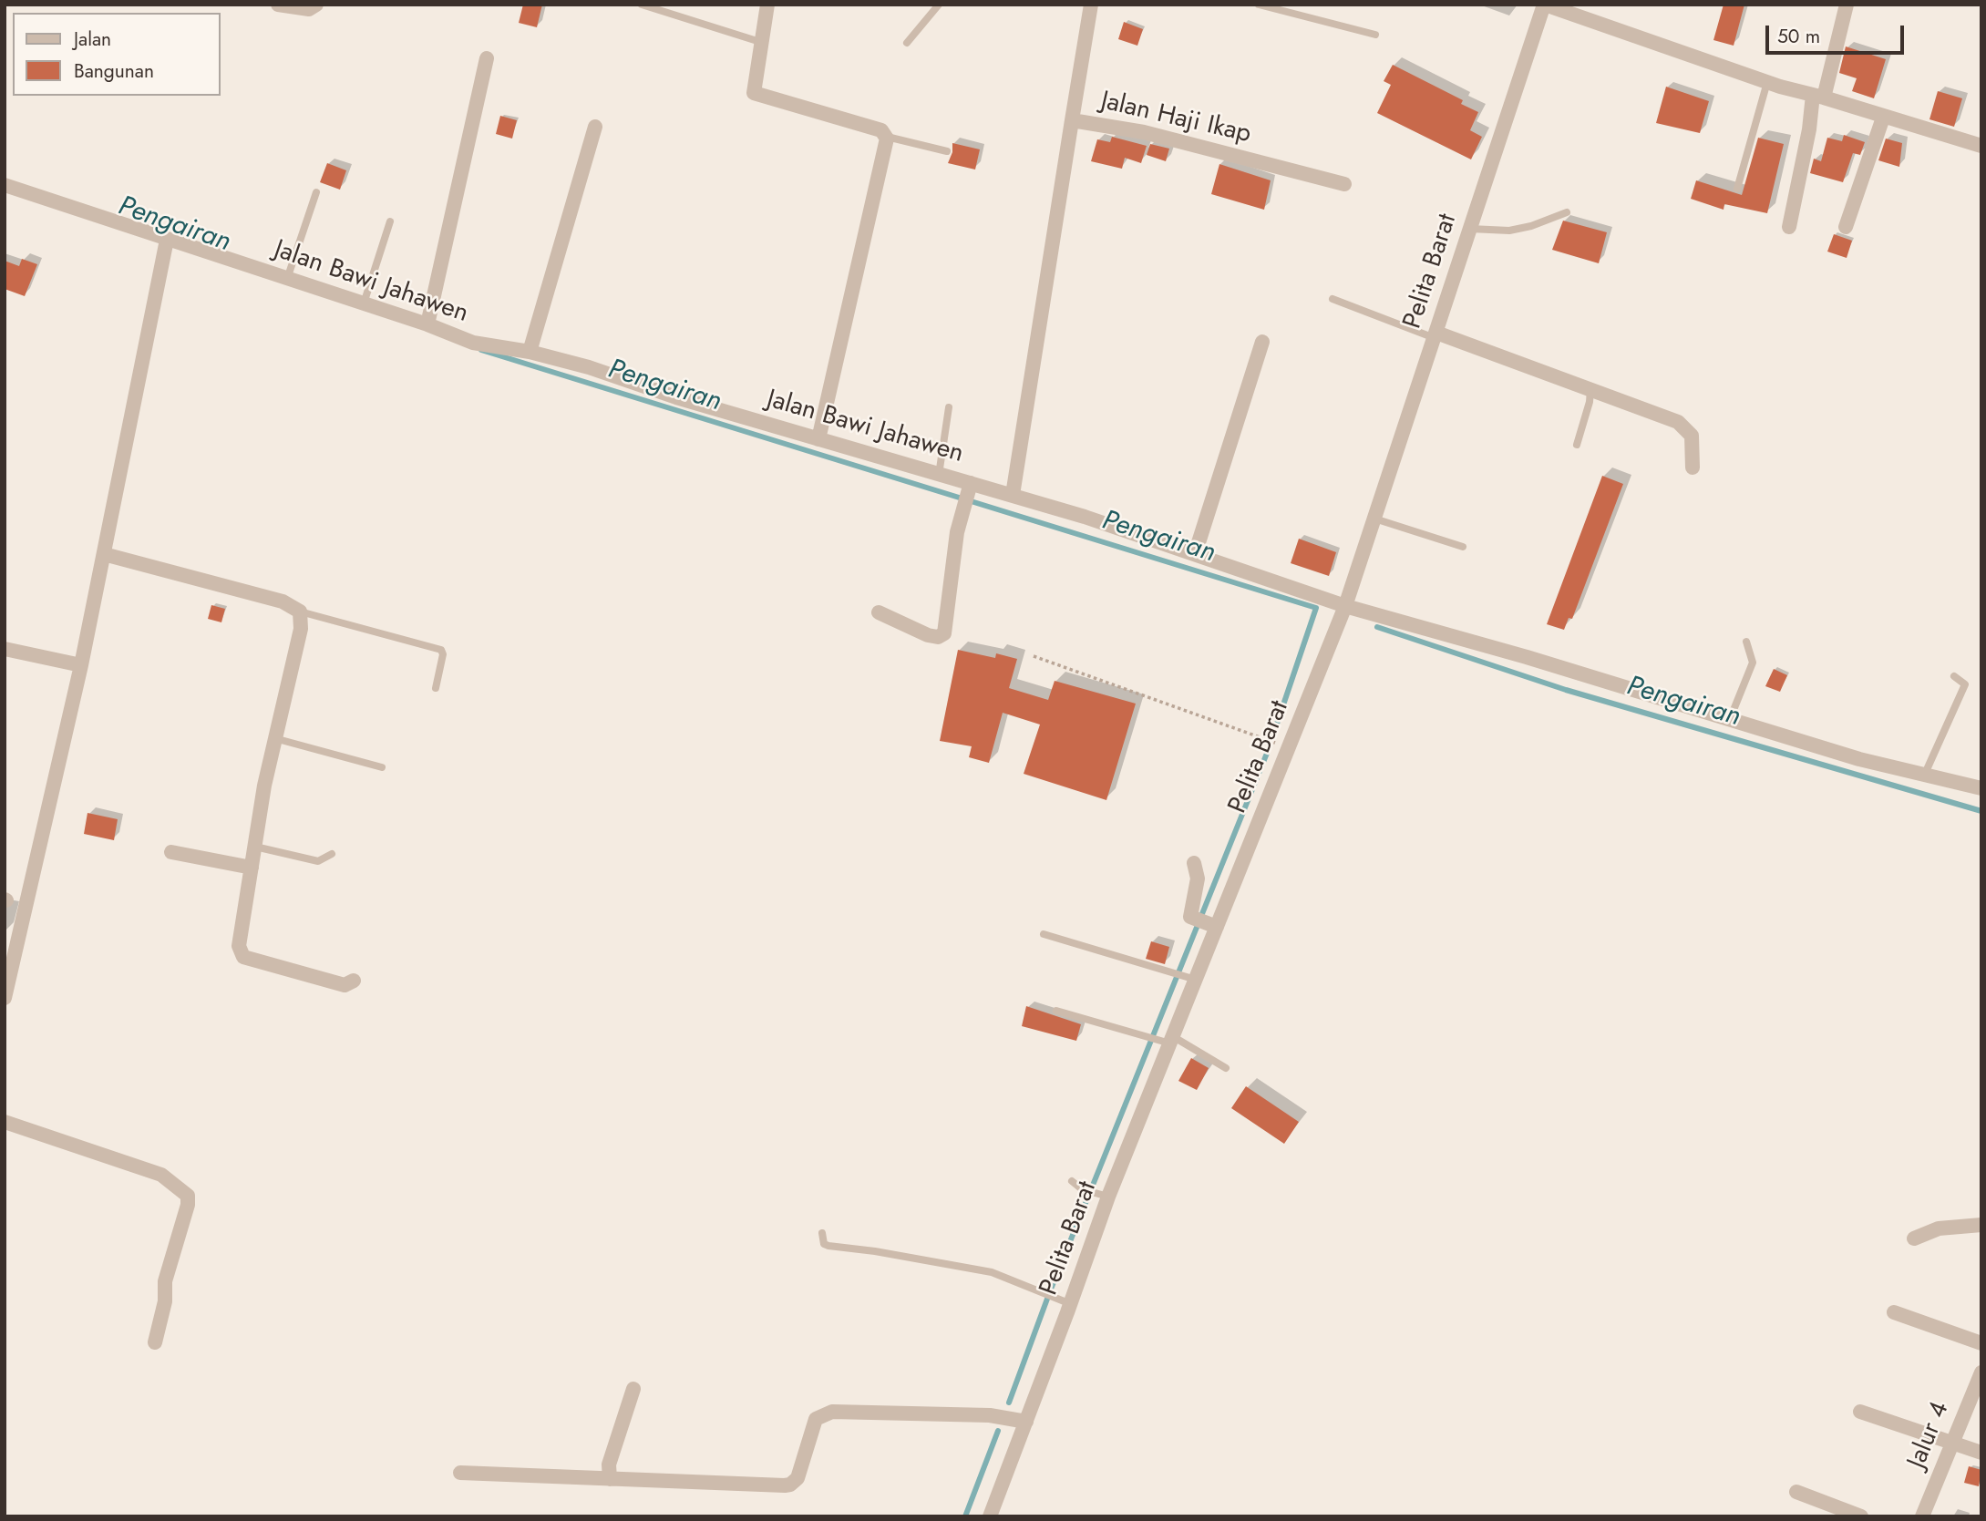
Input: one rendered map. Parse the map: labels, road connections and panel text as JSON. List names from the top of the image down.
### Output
{
  "streets": {
    "street": [
      "Jalan Haji Ikap",
      "Pelita Barat",
      "Jalan Bawi Jahawen",
      "Jalur 4"
    ]
  },
  "crossings": [
    ["Pelita Barat", "Jalan Bawi Jahawen"]
  ],
  "water": ["Pengairan"],
  "legend": ["Jalan", "Bangunan"],
  "scale_bar": "50 m"
}
